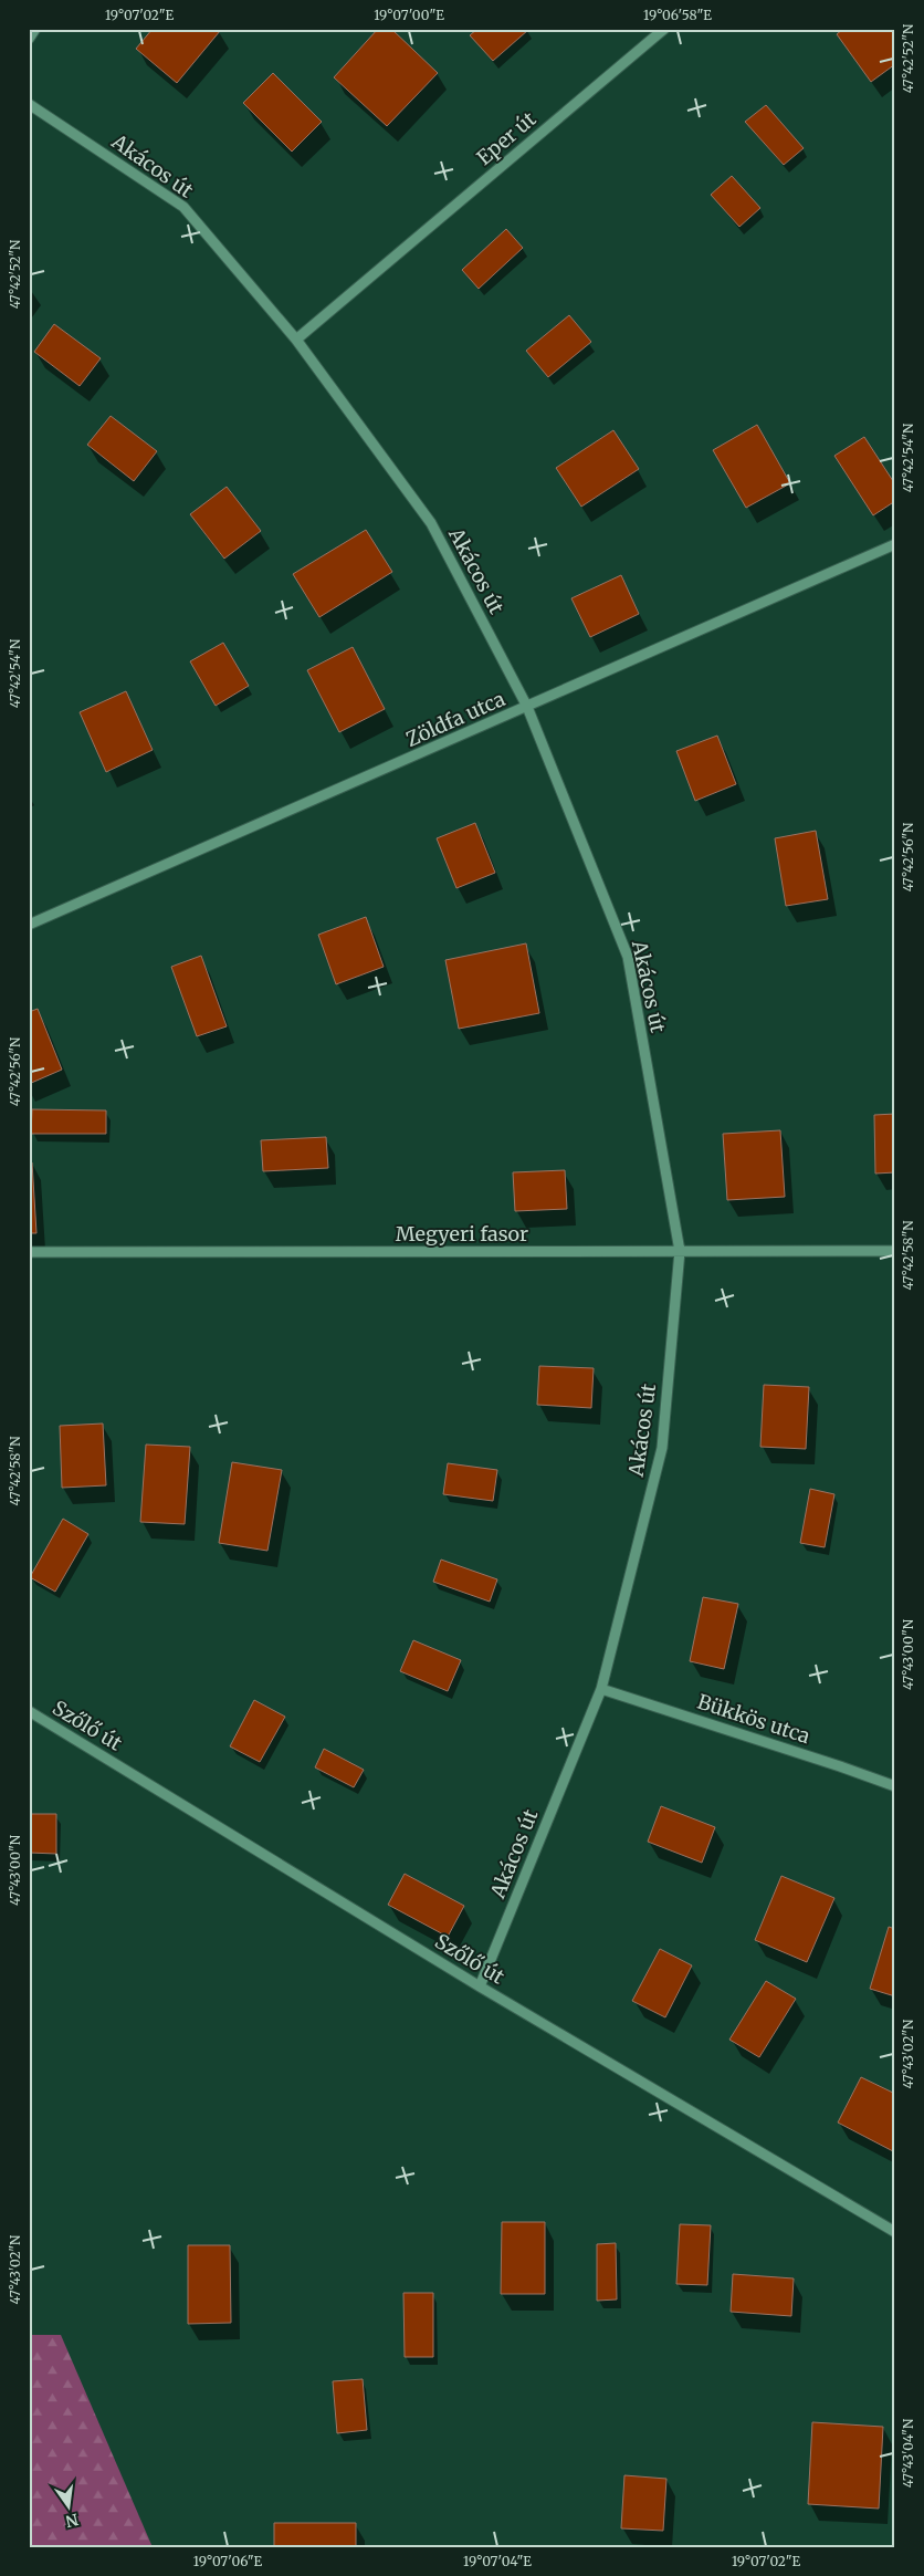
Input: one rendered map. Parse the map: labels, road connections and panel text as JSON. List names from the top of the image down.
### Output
{
  "streets": {
    "street": [
      "Eper út",
      "Akácos út",
      "Zöldfa utca",
      "Megyeri fasor",
      "Bükkös utca",
      "Szőlő út"
    ]
  },
  "crossings": [
    ["Eper út", "Akácos út"],
    ["Akácos út", "Zöldfa utca"],
    ["Akácos út", "Megyeri fasor"],
    ["Akácos út", "Bükkös utca"],
    ["Akácos út", "Szőlő út"]
  ],
  "north": "bottom",
  "coordinates": [
    "19°07'02\"E",
    "19°07'00\"E",
    "19°06'58\"E",
    "47°42'52\"N",
    "47°42'54\"N",
    "47°42'56\"N",
    "47°42'58\"N",
    "47°43'00\"N",
    "47°43'02\"N",
    "47°43'04\"N",
    "19°07'06\"E",
    "19°07'04\"E"
  ]
}
